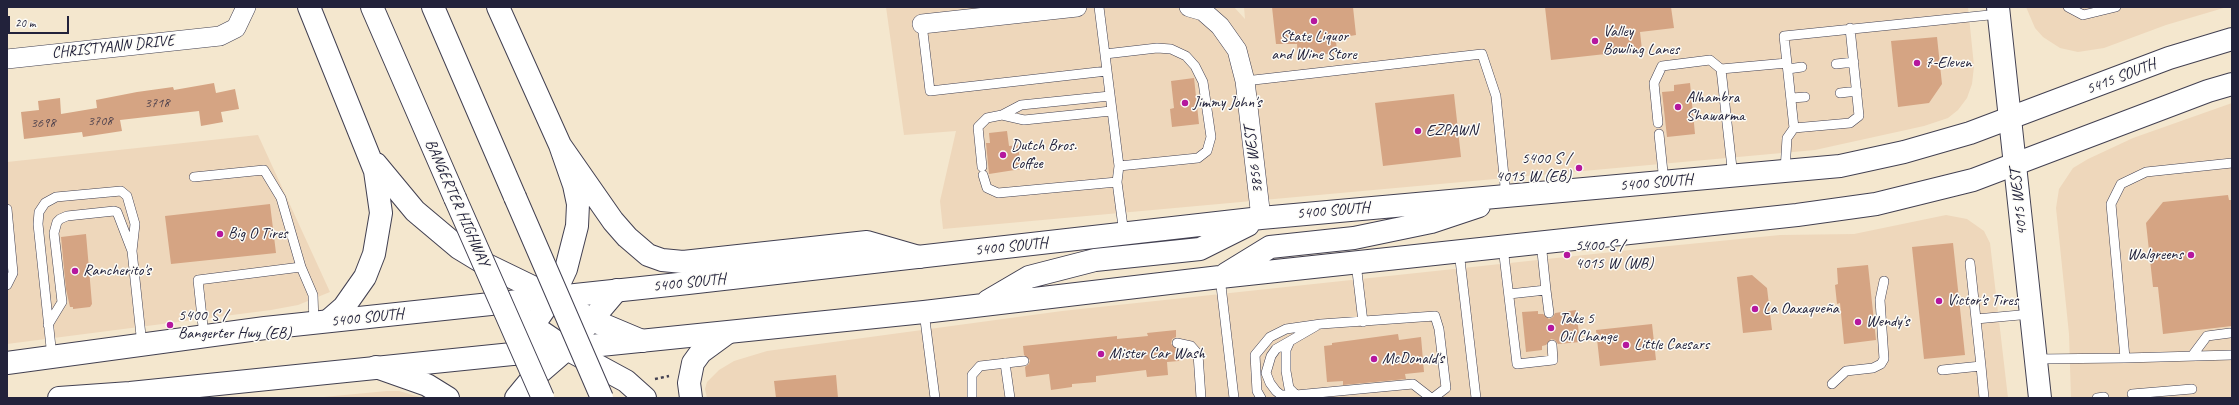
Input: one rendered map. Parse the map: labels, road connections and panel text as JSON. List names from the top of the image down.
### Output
{
  "streets": {
    "main road": [
      "5415 SOUTH",
      "5400 SOUTH",
      "4015 WEST",
      "BANGERTER HIGHWAY"
    ],
    "street": ["CHRISTYANN DRIVE", "3856 WEST"]
  },
  "crossings": [
    ["5415 SOUTH", "5400 SOUTH"],
    ["5415 SOUTH", "4015 WEST"],
    ["3856 WEST", "5400 SOUTH"],
    ["5400 SOUTH", "4015 WEST"]
  ],
  "places": [
    "State Liquor and Wine Store",
    "Valley Bowling Lanes",
    "7-Eleven",
    "Jimmy John's",
    "Alhambra Shawarma",
    "EZPAWN",
    "Dutch Bros. Coffee",
    "5400 S / 4015 W (EB)",
    "Big O Tires",
    "5400 S / 4015 W (WB)",
    "Walgreens",
    "Rancherito's",
    "Victor's Tires",
    "La Oaxaqueña",
    "Wendy's",
    "5400 S / Bangerter Hwy (EB)",
    "Take 5 Oil Change",
    "Little Caesars",
    "Mister Car Wash",
    "McDonald's"
  ],
  "house_numbers": ["3718", "3708", "3698"],
  "scale_bar": "20 m"
}
